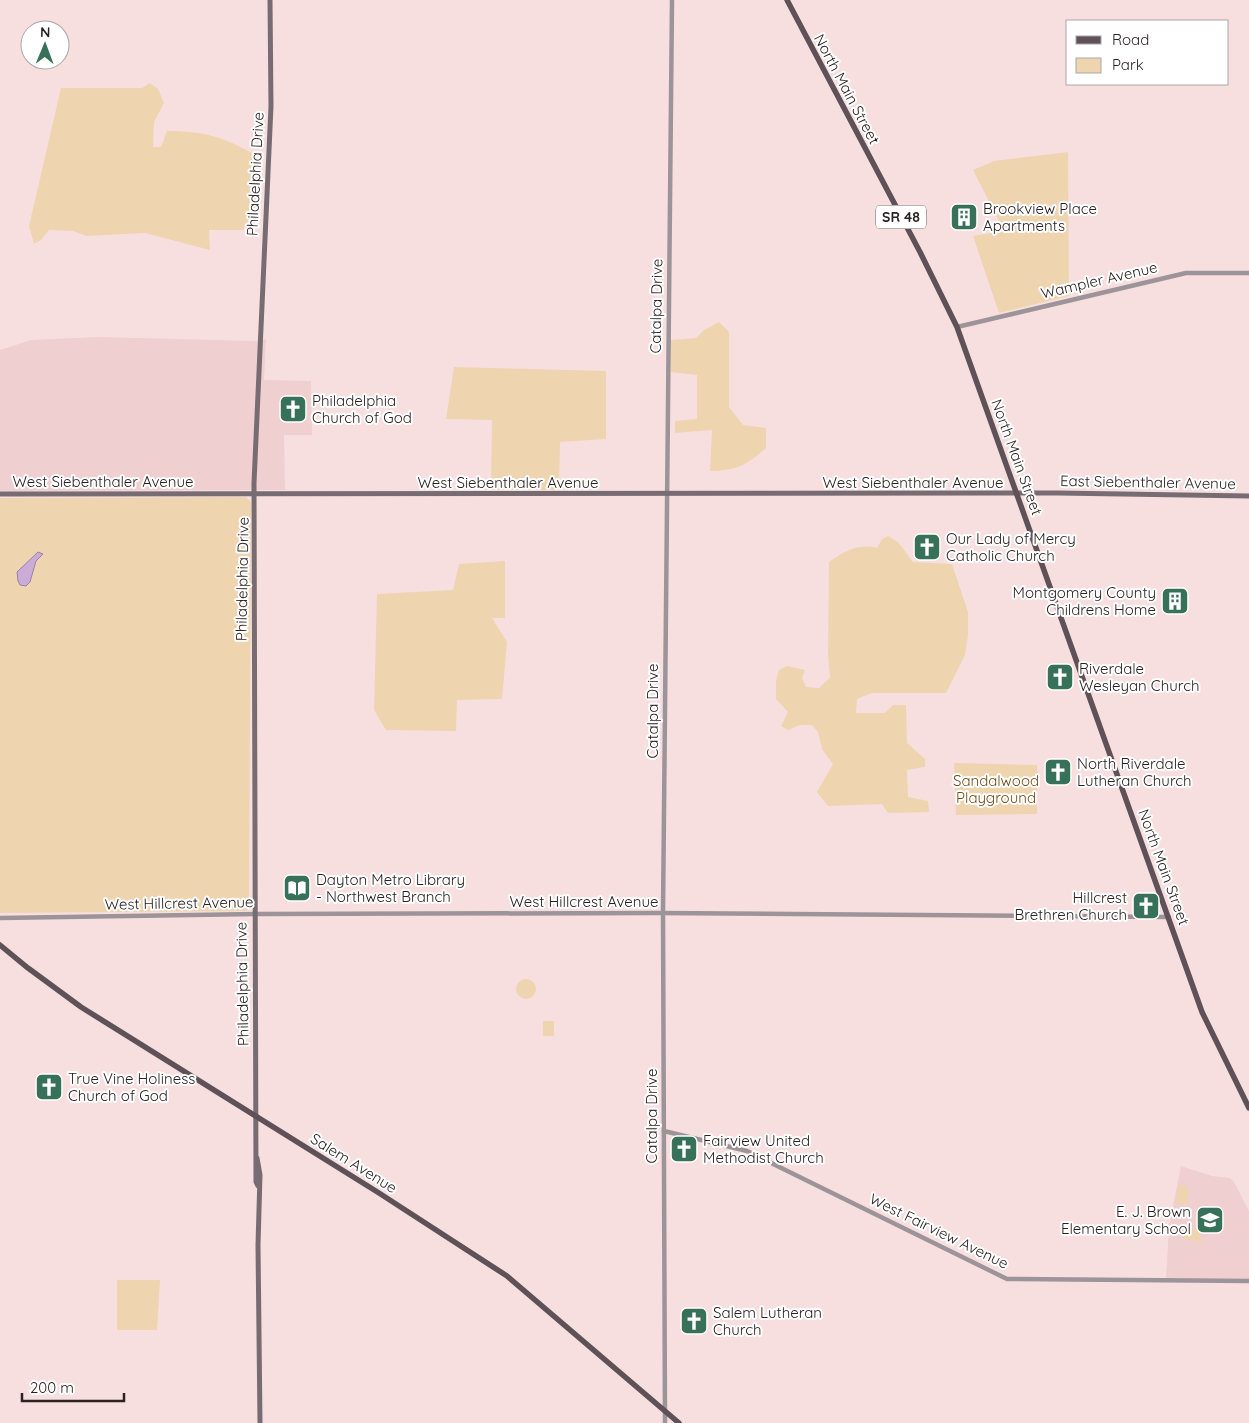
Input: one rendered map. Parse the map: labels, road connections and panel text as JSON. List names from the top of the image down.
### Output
{
  "streets": {
    "main road": [
      "North Main Street",
      "Philadelphia Drive",
      "SR 48",
      "West Siebenthaler Avenue",
      "East Siebenthaler Avenue",
      "Salem Avenue"
    ],
    "street": [
      "Wampler Avenue",
      "Catalpa Drive",
      "West Hillcrest Avenue",
      "West Fairview Avenue"
    ]
  },
  "crossings": [
    ["North Main Street", "Wampler Avenue"],
    ["North Main Street", "West Siebenthaler Avenue"],
    ["North Main Street", "East Siebenthaler Avenue"],
    ["North Main Street", "West Hillcrest Avenue"],
    ["Philadelphia Drive", "West Siebenthaler Avenue"],
    ["Philadelphia Drive", "West Hillcrest Avenue"],
    ["Philadelphia Drive", "Salem Avenue"],
    ["Catalpa Drive", "West Siebenthaler Avenue"],
    ["Catalpa Drive", "West Hillcrest Avenue"],
    ["Catalpa Drive", "Salem Avenue"],
    ["Catalpa Drive", "West Fairview Avenue"],
    ["West Siebenthaler Avenue", "East Siebenthaler Avenue"]
  ],
  "parks": ["Sandalwood Playground"],
  "places": {
    "building": ["Brookview Place Apartments", "Montgomery County Childrens Home"],
    "church": [
      "Philadelphia Church of God",
      "Our Lady of Mercy Catholic Church",
      "Riverdale Wesleyan Church",
      "North Riverdale Lutheran Church",
      "Hillcrest Brethren Church",
      "True Vine Holiness Church of God",
      "Fairview United Methodist Church",
      "Salem Lutheran Church"
    ],
    "library": ["Dayton Metro Library - Northwest Branch"],
    "school or university": ["E. J. Brown Elementary School"]
  },
  "legend": ["Road", "Park"],
  "scale_bar": "200 m",
  "north": "top"
}
